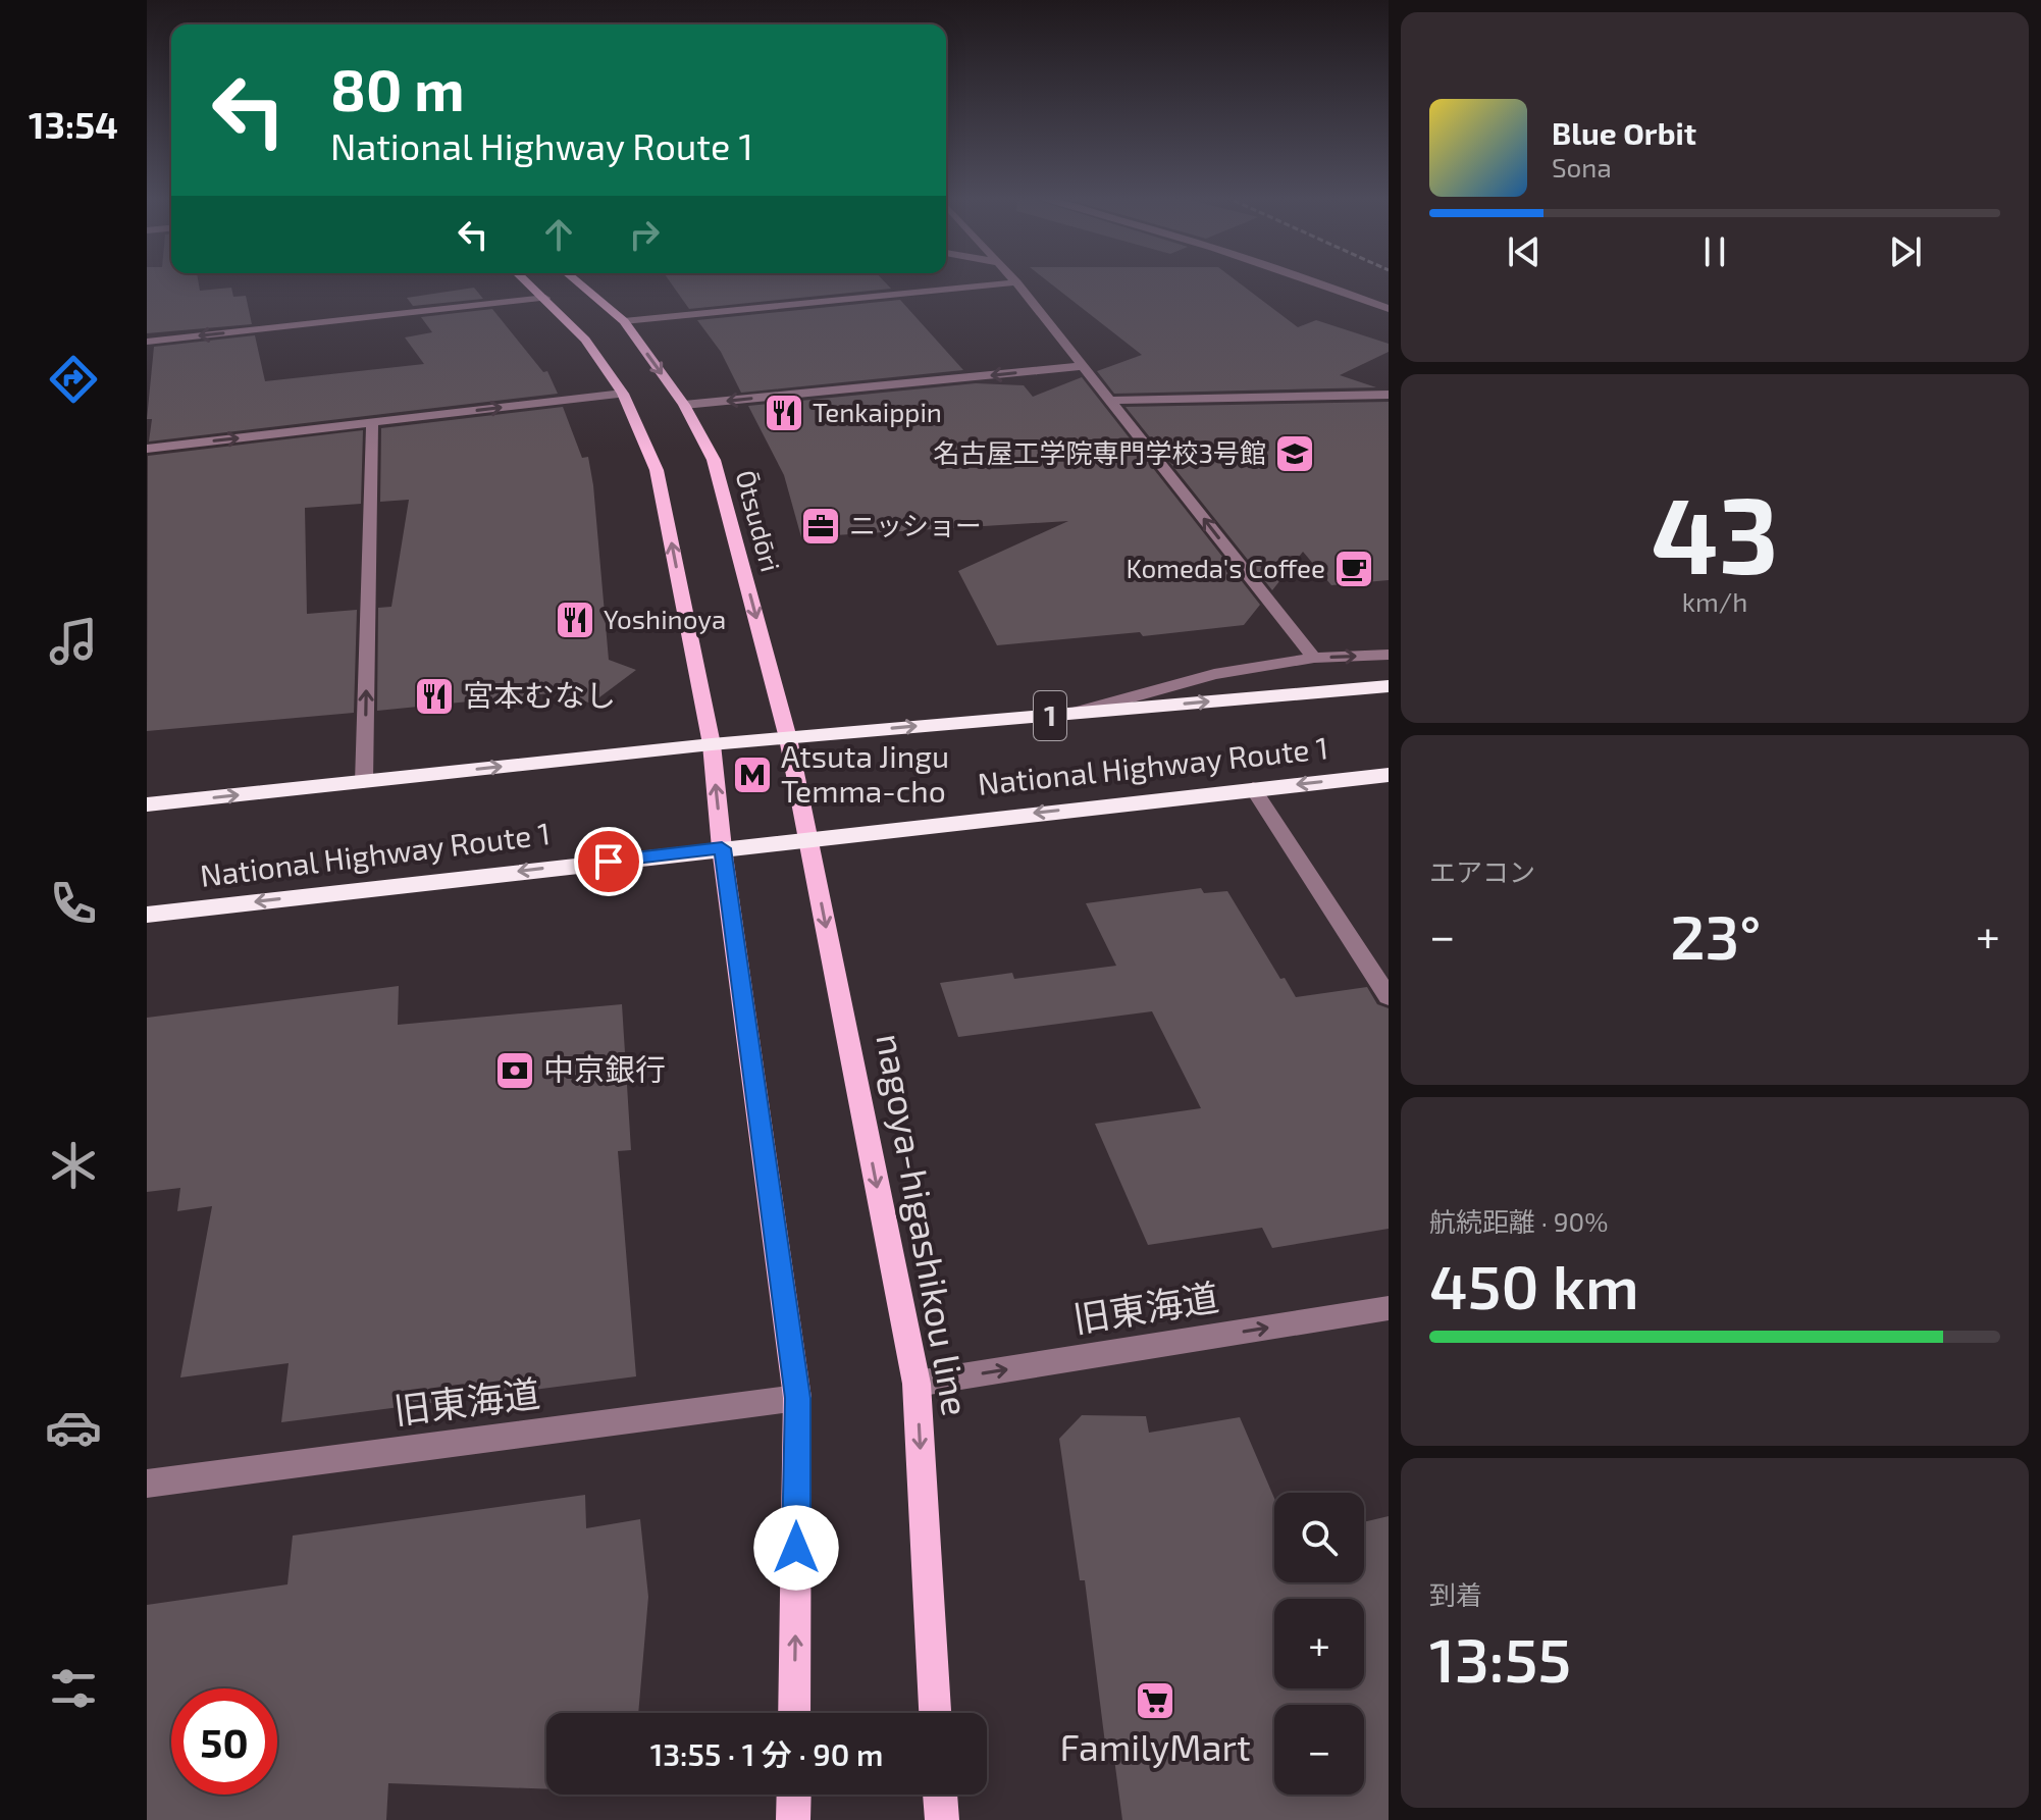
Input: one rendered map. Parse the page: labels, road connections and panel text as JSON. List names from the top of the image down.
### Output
{
  "streets": {
    "highway": ["1", "National Highway Route 1"],
    "main road": ["Ōtsudōri", "nagoya-higashikou line"],
    "street": ["旧東海道"]
  },
  "crossings": [
    ["Ōtsudōri", "National Highway Route 1"],
    ["Ōtsudōri", "nagoya-higashikou line"],
    ["National Highway Route 1", "nagoya-higashikou line"],
    ["nagoya-higashikou line", "旧東海道"]
  ],
  "one_way": ["旧東海道"],
  "places": {
    "restaurant": ["Tenkaippin", "Yoshinoya", "宮本むなし"],
    "school or university": ["名古屋工学院専門学校3号館"],
    "office": ["ニッショー"],
    "cafe": ["Komeda's Coffee"],
    "metro station": ["Atsuta Jingu Temma-cho"],
    "bank": ["中京銀行"],
    "supermarket": ["FamilyMart"]
  },
  "page": {
    "tabs": "13:54",
    "turn": ["80 m", "National Highway Route 1"],
    "song": ["Blue Orbit", "Sona"],
    "tile": [
      ["43", "km/h"],
      "エアコン",
      ["航続距離 · 90%", "450 km"],
      ["到着", "13:55"]
    ],
    "heat": ["−", "23°", "+"],
    "map_buttons": ["+", "−"],
    "limit": "50",
    "trip": "13:55 · 1 分 · 90 m"
  }
}
